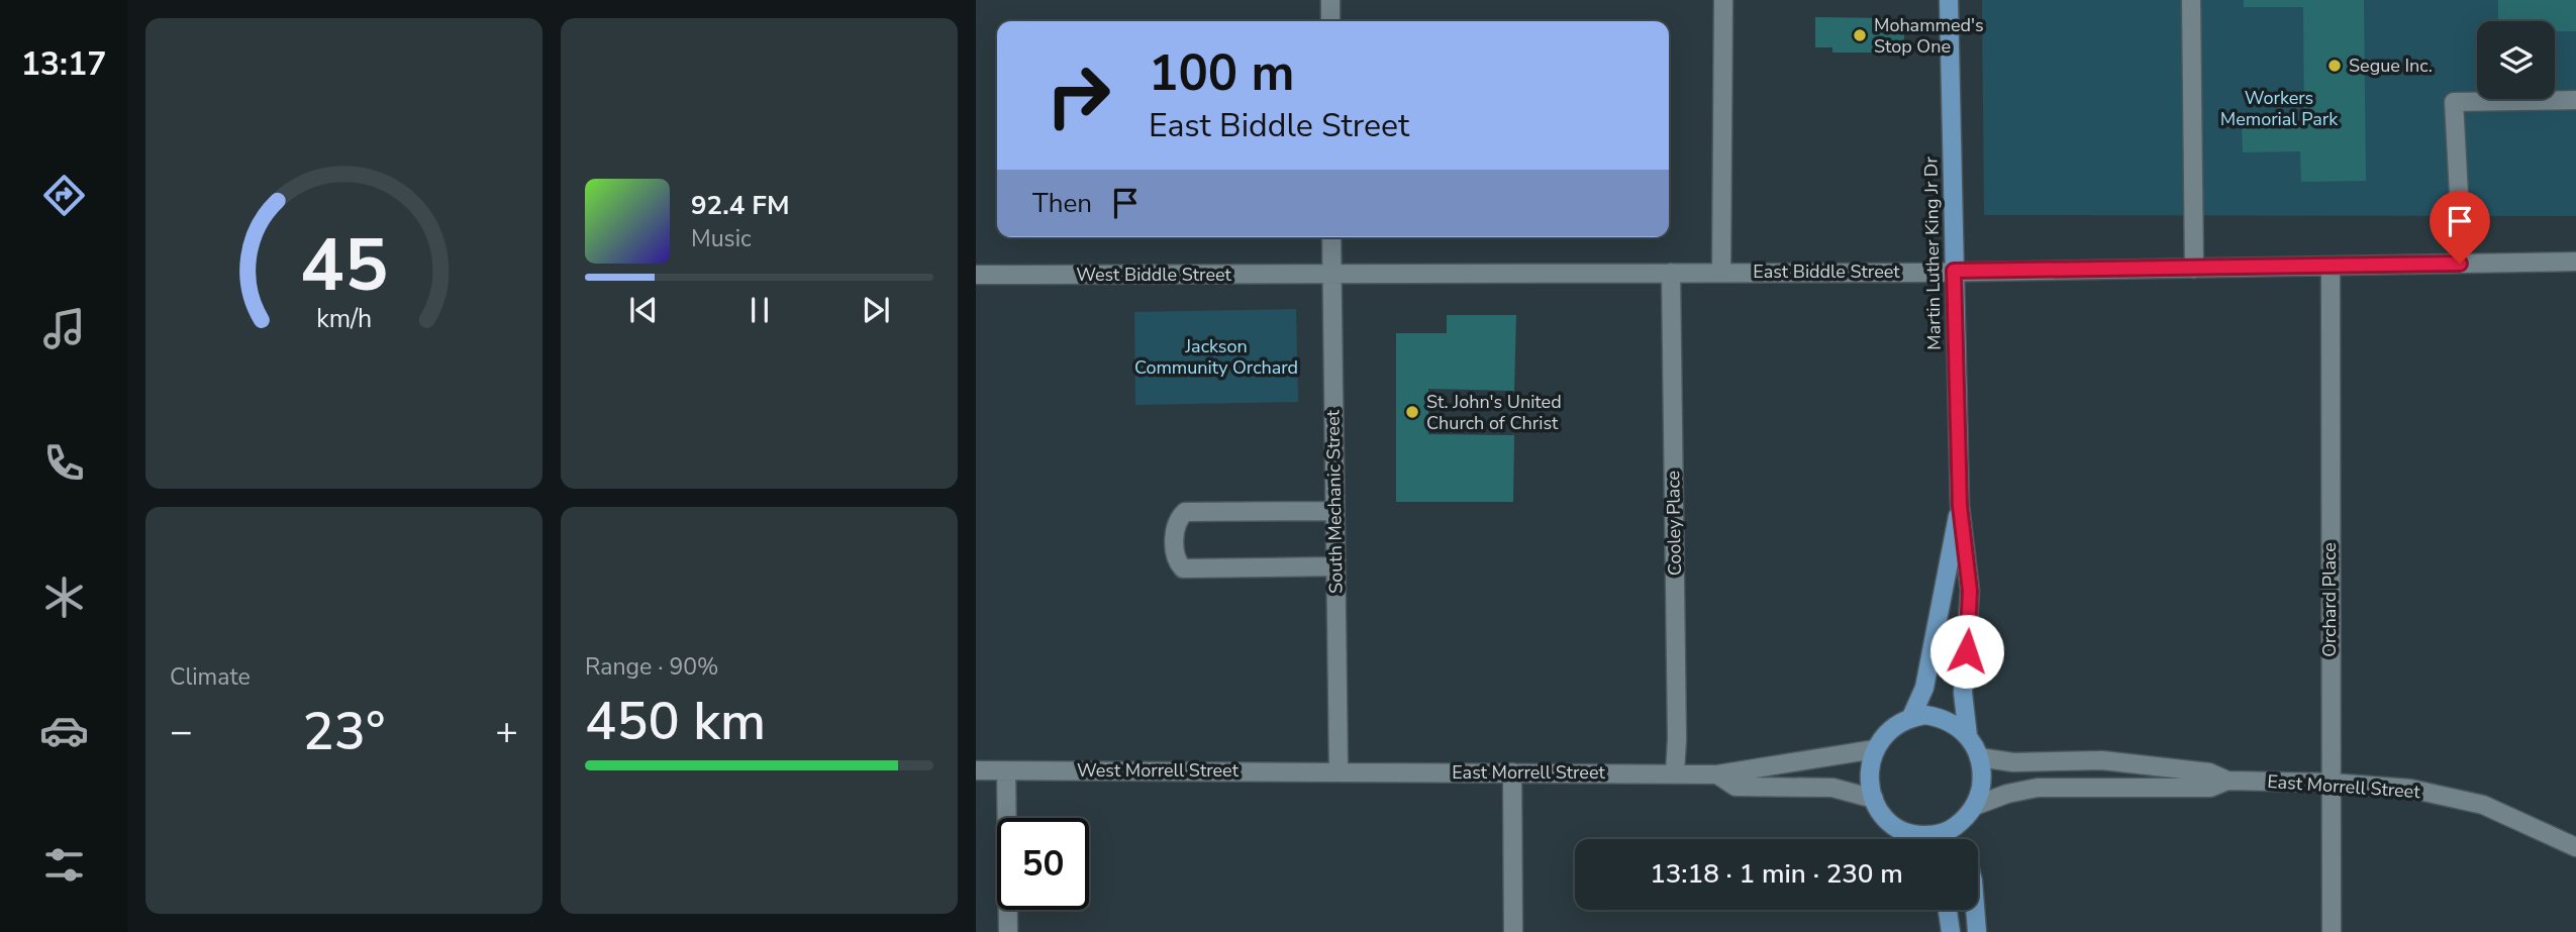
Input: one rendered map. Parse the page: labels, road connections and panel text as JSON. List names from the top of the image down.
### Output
{
  "streets": {
    "main road": ["Martin Luther King Jr Dr"],
    "street": [
      "East Biddle Street",
      "West Biddle Street",
      "South Mechanic Street",
      "Cooley Place",
      "Orchard Place",
      "West Morrell Street",
      "East Morrell Street"
    ]
  },
  "crossings": [
    ["Martin Luther King Jr Dr", "East Biddle Street"],
    ["Martin Luther King Jr Dr", "East Morrell Street"],
    ["East Biddle Street", "West Biddle Street"],
    ["East Biddle Street", "South Mechanic Street"],
    ["East Biddle Street", "Cooley Place"],
    ["East Biddle Street", "Orchard Place"],
    ["West Biddle Street", "South Mechanic Street"],
    ["South Mechanic Street", "West Morrell Street"],
    ["South Mechanic Street", "East Morrell Street"],
    ["Cooley Place", "East Morrell Street"],
    ["Orchard Place", "East Morrell Street"],
    ["West Morrell Street", "East Morrell Street"]
  ],
  "parks": ["Workers Memorial Park", "Jackson Community Orchard"],
  "places": ["Mohammed's Stop One", "Segue Inc.", "St. John's United Church of Christ"],
  "page": {
    "tabs": "13:17",
    "turn": ["100 m", "East Biddle Street"],
    "then": "Then",
    "song": ["92.4 FM", "Music"],
    "tile": [
      "Climate",
      ["Range · 90%", "450 km"]
    ],
    "heat": ["−", "23°", "+"],
    "limit": "50",
    "trip": "13:18 · 1 min · 230 m",
    "gauge": ["45", "km/h"]
  }
}
